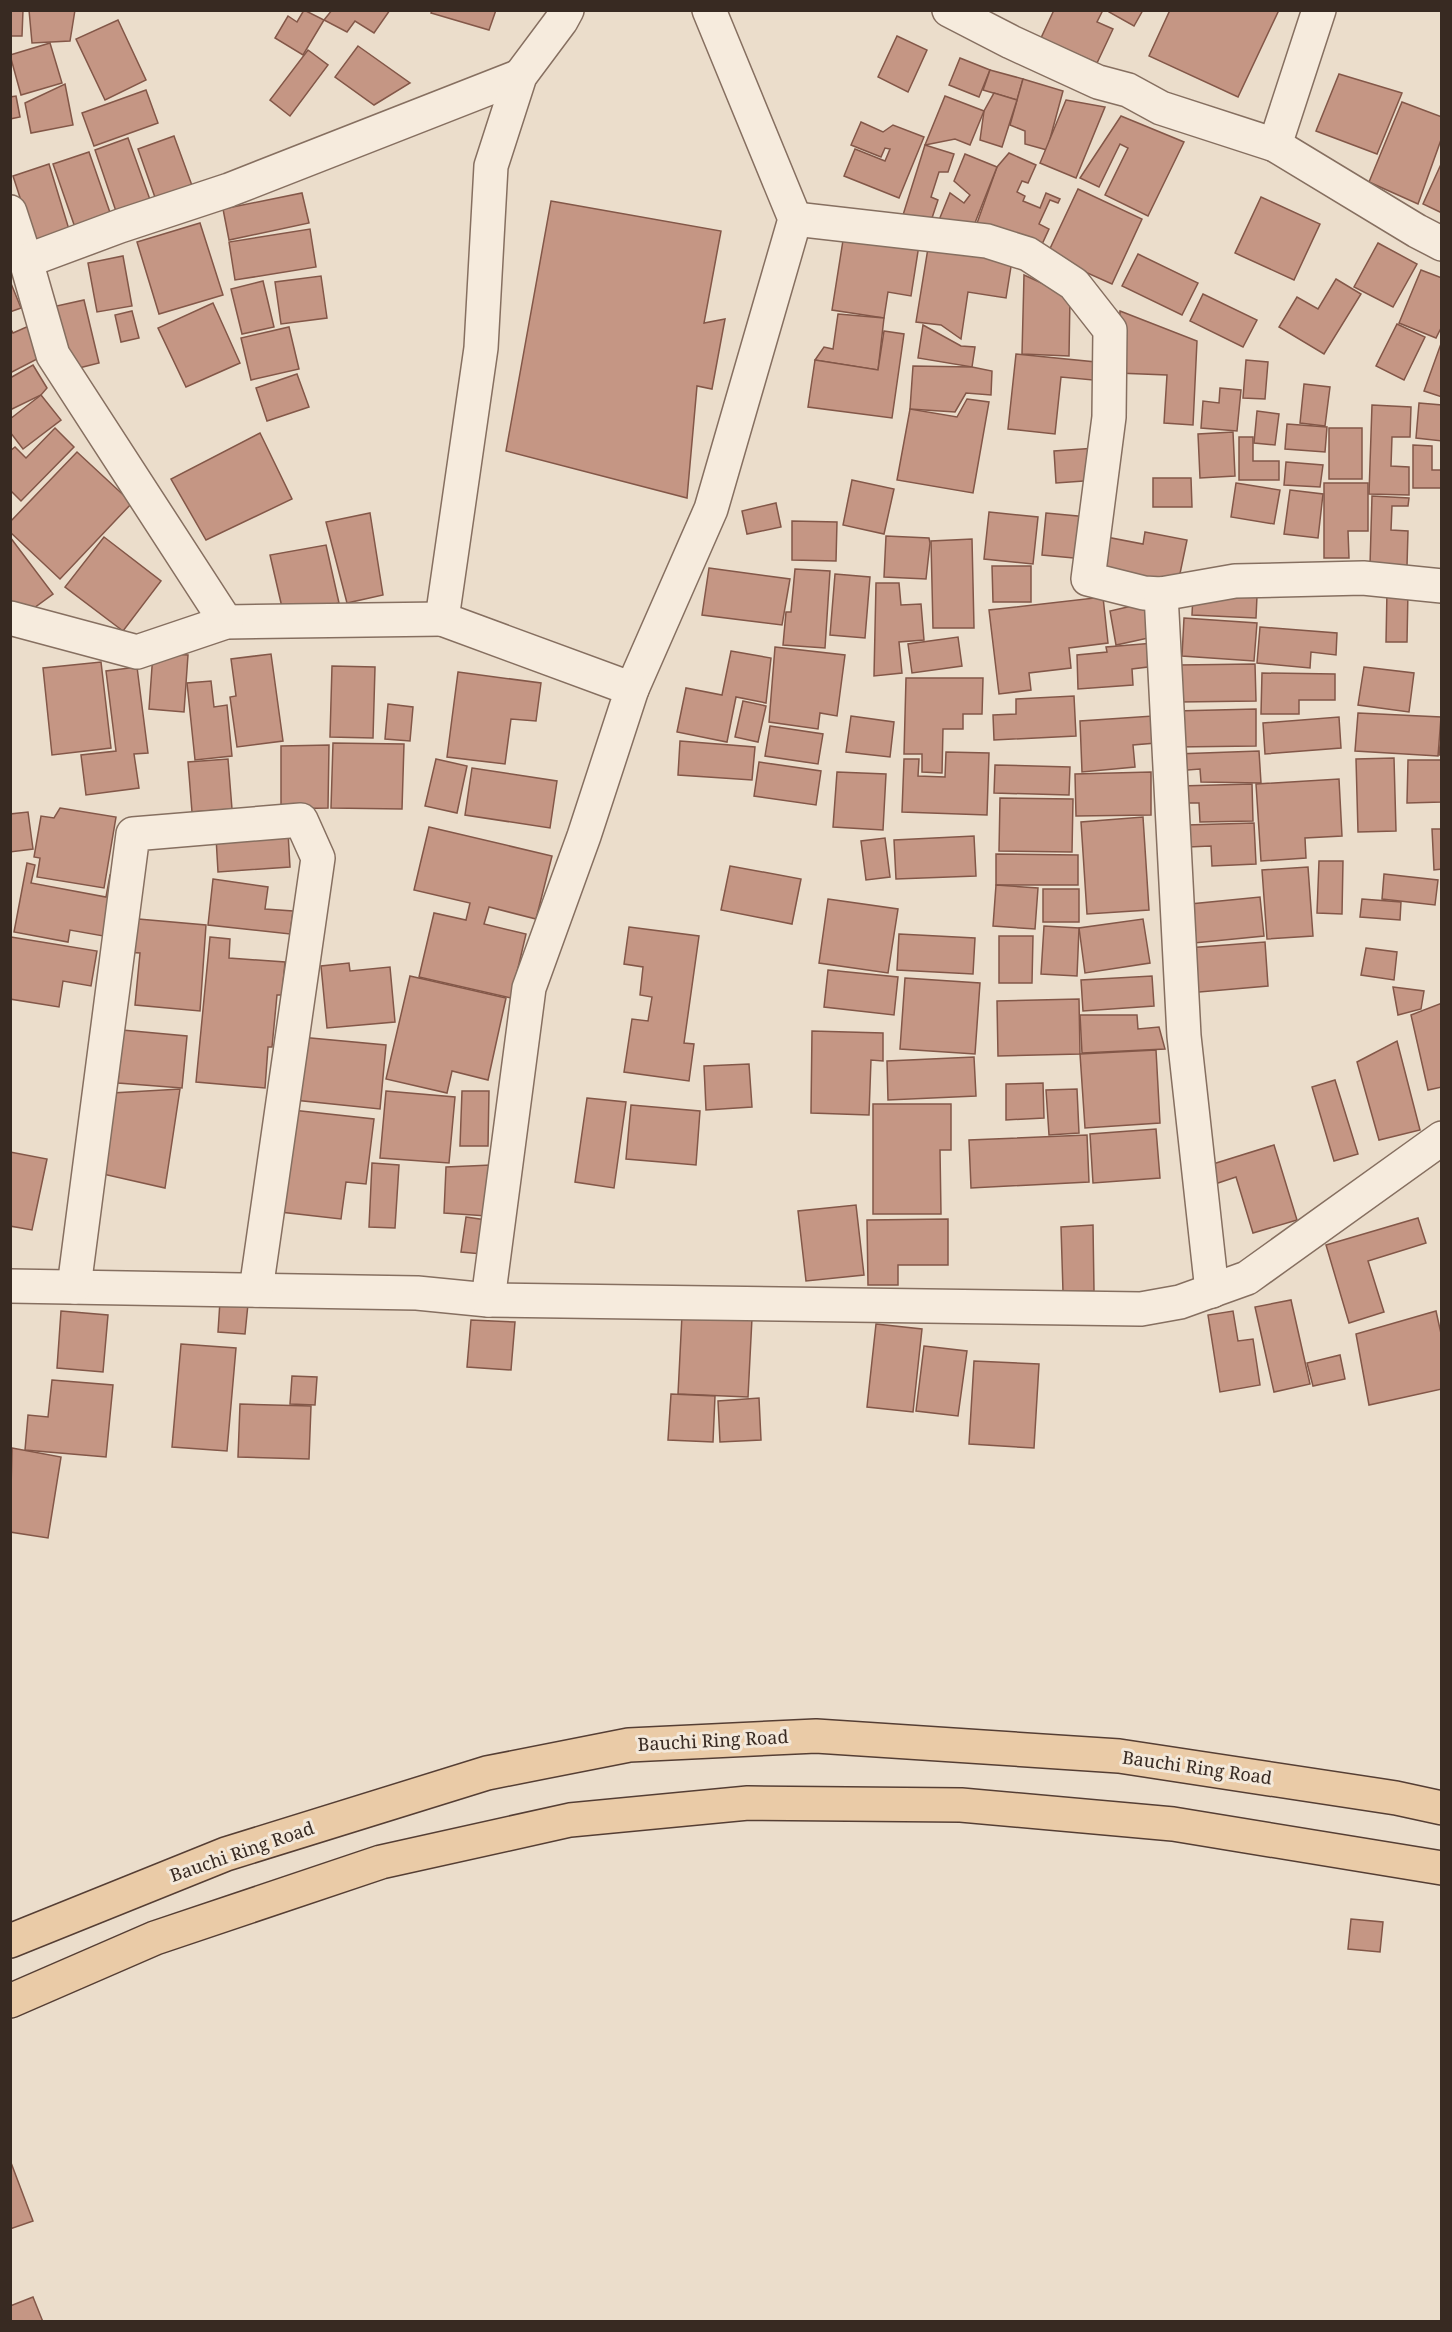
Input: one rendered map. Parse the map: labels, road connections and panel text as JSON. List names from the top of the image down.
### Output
{
  "streets": {
    "main road": ["Bauchi Ring Road"]
  }
}
